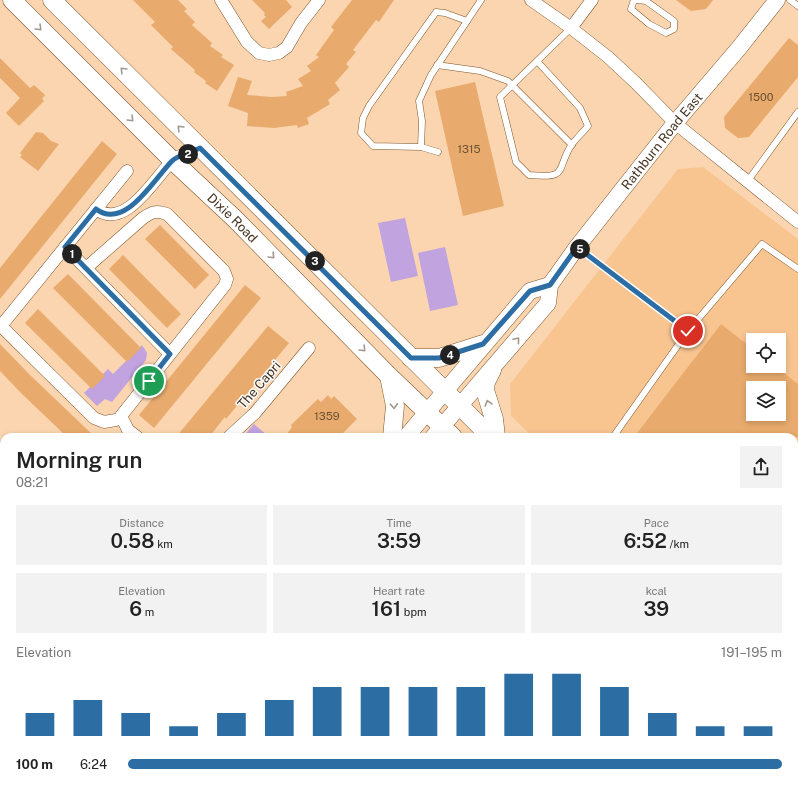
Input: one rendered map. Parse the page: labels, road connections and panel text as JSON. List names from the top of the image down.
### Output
{
  "streets": {
    "main road": ["Dixie Road"],
    "street": ["Rathburn Road East", "The Capri"]
  },
  "crossings": [
    ["Rathburn Road East", "Dixie Road"]
  ],
  "house_numbers": ["1500", "1315", "1359"],
  "page": {
    "pins": [
      "2",
      "5",
      "1",
      "3",
      "4"
    ],
    "heading": ["Morning run", "08:21"],
    "stats": [
      ["Distance", "0.58 km"],
      ["Time", "3:59"],
      ["Pace", "6:52 /km"],
      ["Elevation", "6 m"],
      ["Heart rate", "161 bpm"],
      ["kcal", "39"]
    ],
    "chart": ["Elevation", "191–195 m"],
    "list": [
      {
        "name": "100 m",
        "note": "6:24"
      }
    ]
  }
}
